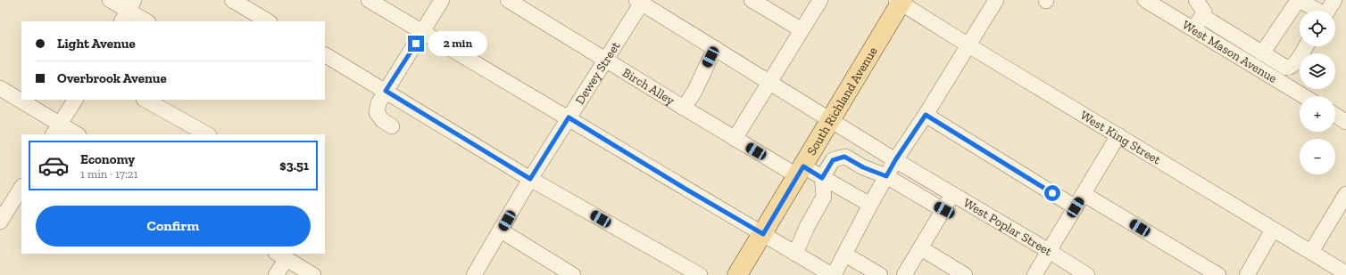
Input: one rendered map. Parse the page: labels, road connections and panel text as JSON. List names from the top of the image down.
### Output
{
  "streets": {
    "main road": ["South Richland Avenue"],
    "street": [
      "West Mason Avenue",
      "Dewey Street",
      "Birch Alley",
      "West King Street",
      "West Poplar Street"
    ]
  },
  "crossings": [
    ["Dewey Street", "Birch Alley"],
    ["Dewey Street", "West Poplar Street"],
    ["Birch Alley", "South Richland Avenue"],
    ["South Richland Avenue", "West King Street"],
    ["South Richland Avenue", "West Poplar Street"]
  ],
  "page": {
    "map_buttons": ["+", "−"],
    "banner": ["Light Avenue", "Overbrook Avenue"],
    "bubble": "2 min",
    "list": [
      {
        "name": "Economy",
        "note": "1 min · 17:21",
        "value": "$3.51"
      }
    ],
    "buttons": "Confirm"
  }
}
